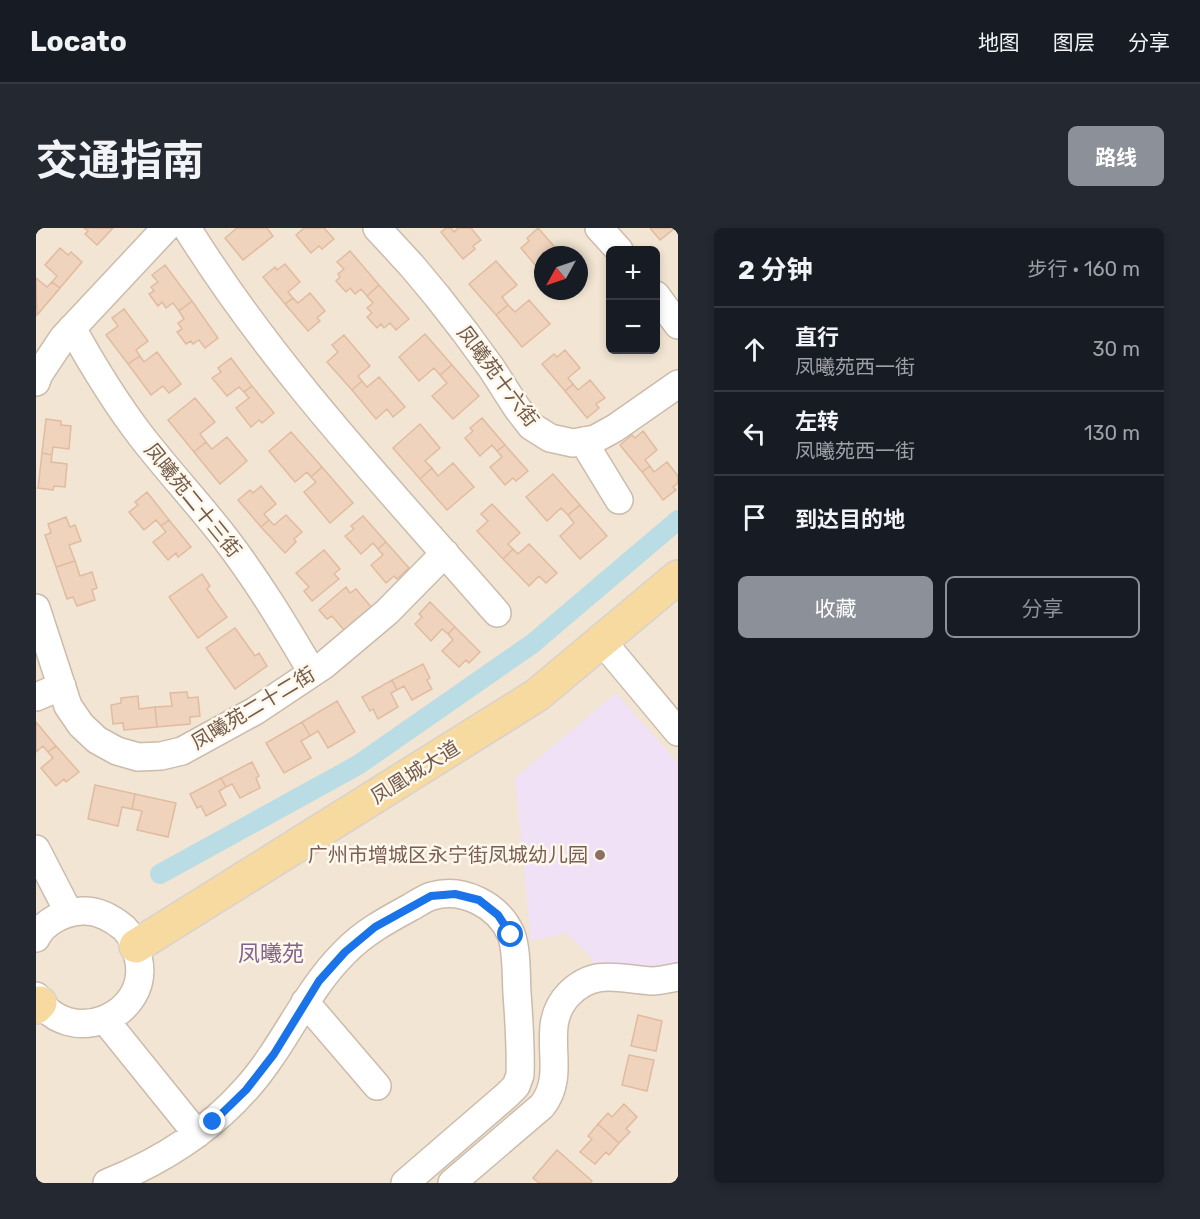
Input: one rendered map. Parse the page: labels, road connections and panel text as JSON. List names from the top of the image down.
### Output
{
  "streets": {
    "main road": ["凤凰城大道"],
    "street": ["凤曦苑十六街", "凤曦苑二十三街", "凤曦苑二十二街"]
  },
  "crossings": [
    ["凤曦苑二十三街", "凤曦苑二十二街"]
  ],
  "districts": ["凤曦苑"],
  "places": ["广州市增城区永宁街凤城幼儿园"],
  "north": "bottom left",
  "page": {
    "header": "Locato",
    "nav": ["地图", "图层", "分享"],
    "title": "交通指南",
    "buttons": [
      "路线",
      ["收藏", "分享"]
    ],
    "heading": ["2 分钟", "步行 · 160 m"],
    "map_buttons": ["+", "−"],
    "list": [
      ["直行", "凤曦苑西一街", "30 m"],
      ["左转", "凤曦苑西一街", "130 m"],
      "到达目的地"
    ]
  }
}
